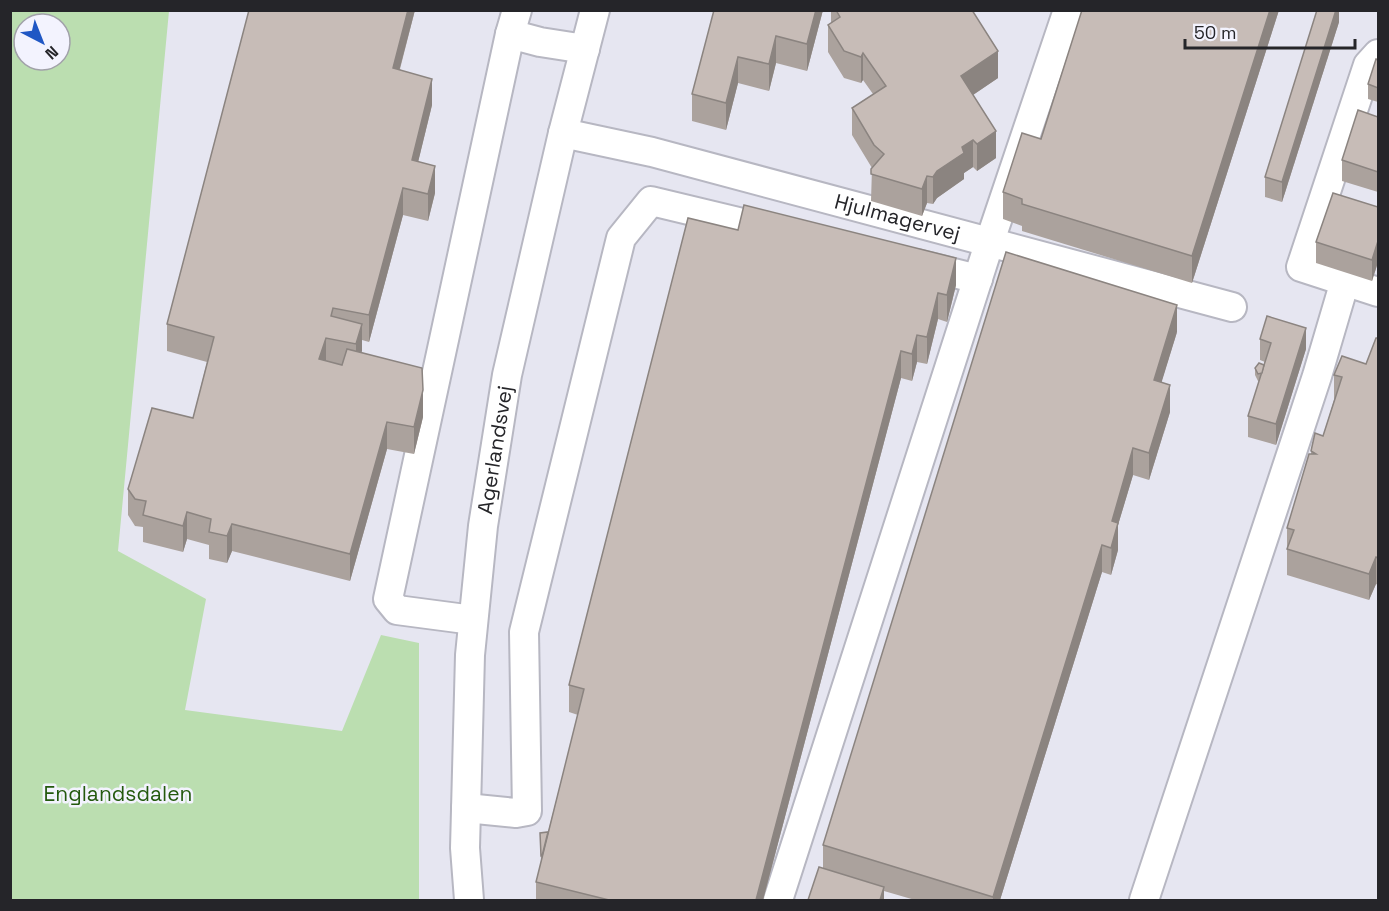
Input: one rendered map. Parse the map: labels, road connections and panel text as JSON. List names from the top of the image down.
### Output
{
  "streets": {
    "street": ["Hjulmagervej", "Agerlandsvej"]
  },
  "crossings": [
    ["Hjulmagervej", "Agerlandsvej"]
  ],
  "parks": ["Englandsdalen"],
  "scale_bar": "50 m",
  "north": "bottom right"
}
